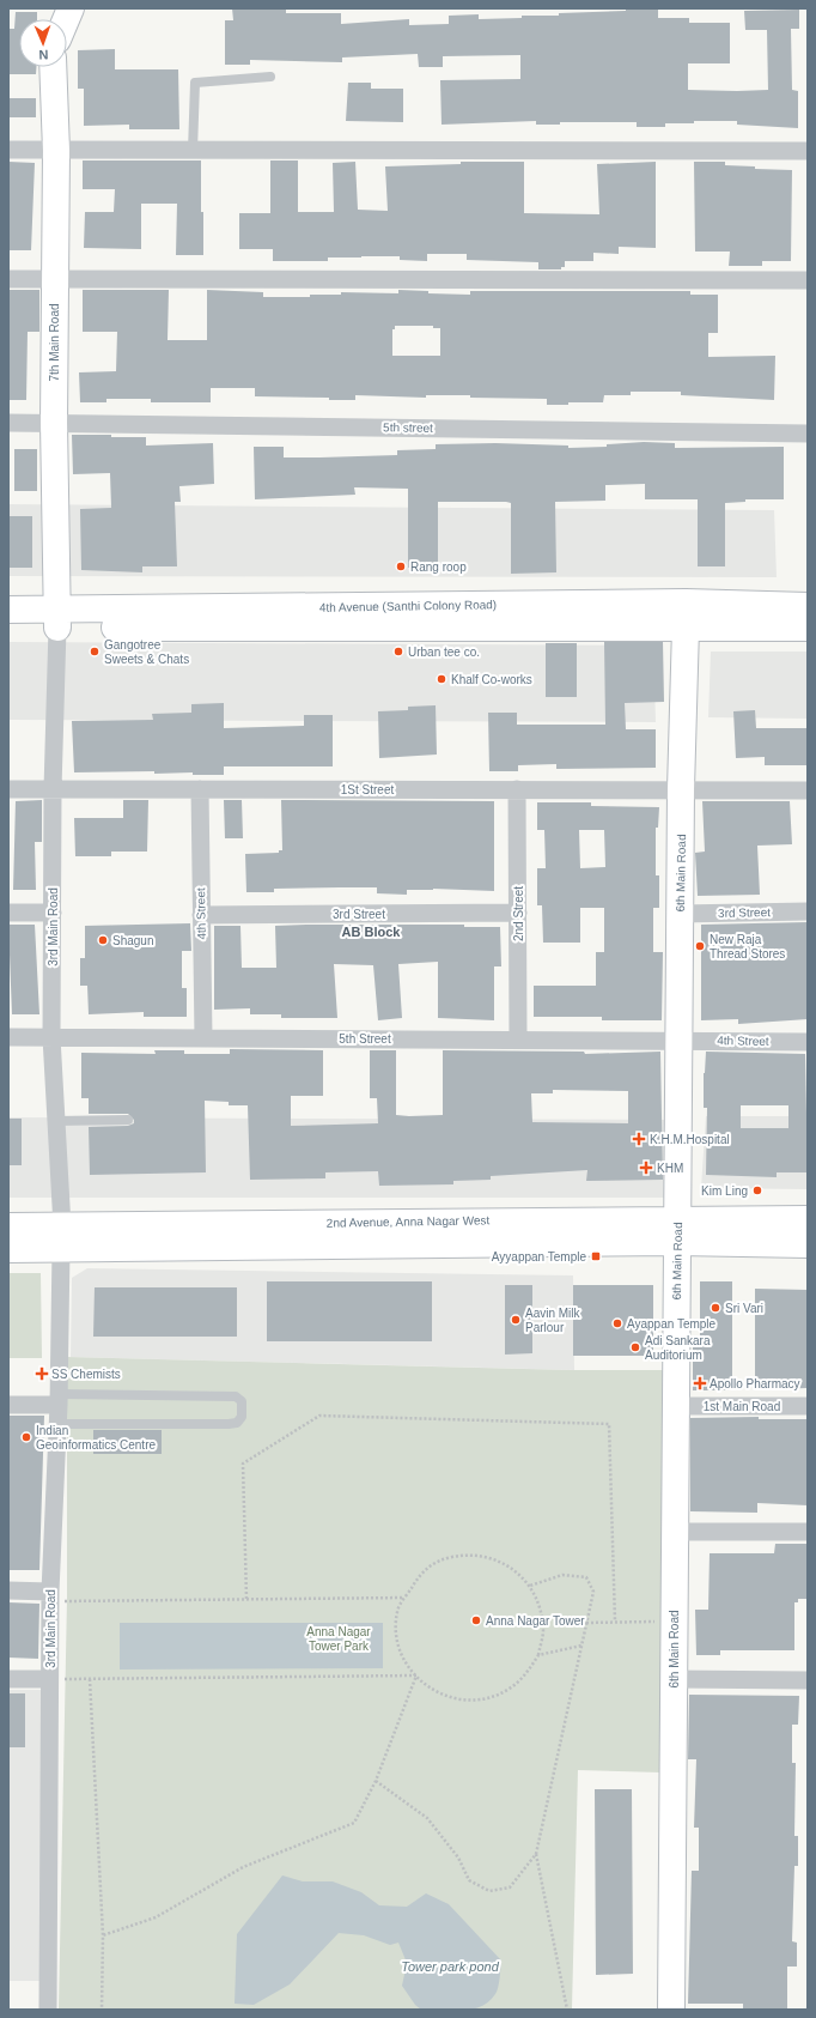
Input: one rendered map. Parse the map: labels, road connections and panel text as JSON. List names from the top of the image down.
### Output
{
  "streets": {
    "street": [
      "7th Main Road",
      "5th street",
      "4th Avenue (Santhi Colony Road)",
      "1St Street",
      "6th Main Road",
      "3rd Street",
      "4th Street",
      "2nd Street",
      "3rd Main Road",
      "5th Street",
      "2nd Avenue, Anna Nagar West",
      "1st Main Road"
    ]
  },
  "crossings": [
    ["7th Main Road", "5th street"],
    ["7th Main Road", "4th Avenue (Santhi Colony Road)"],
    ["7th Main Road", "3rd Main Road"],
    ["4th Avenue (Santhi Colony Road)", "6th Main Road"],
    ["4th Avenue (Santhi Colony Road)", "3rd Main Road"],
    ["1St Street", "6th Main Road"],
    ["1St Street", "4th Street"],
    ["1St Street", "2nd Street"],
    ["1St Street", "3rd Main Road"],
    ["6th Main Road", "3rd Street"],
    ["6th Main Road", "4th Street"],
    ["6th Main Road", "5th Street"],
    ["6th Main Road", "2nd Avenue, Anna Nagar West"],
    ["6th Main Road", "1st Main Road"],
    ["3rd Street", "4th Street"],
    ["3rd Street", "2nd Street"],
    ["4th Street", "5th Street"],
    ["2nd Street", "5th Street"],
    ["3rd Main Road", "5th Street"],
    ["3rd Main Road", "2nd Avenue, Anna Nagar West"]
  ],
  "districts": ["AB Block"],
  "water": ["Tower park pond"],
  "parks": ["Anna Nagar Tower Park"],
  "places": {
    "other": [
      "Rang roop",
      "Gangotree Sweets & Chats",
      "Urban tee co.",
      "Khalf Co-works",
      "Shagun",
      "New Raja Thread Stores",
      "Kim Ling",
      "Sri Vari",
      "Aavin Milk Parlour",
      "Ayappan Temple",
      "Adi Sankara Auditorium",
      "Indian Geoinformatics Centre",
      "Anna Nagar Tower"
    ],
    "health": [
      "K.H.M.Hospital",
      "KHM",
      "SS Chemists",
      "Apollo Pharmacy"
    ],
    "transit": ["Ayyappan Temple"]
  },
  "north": "bottom"
}
